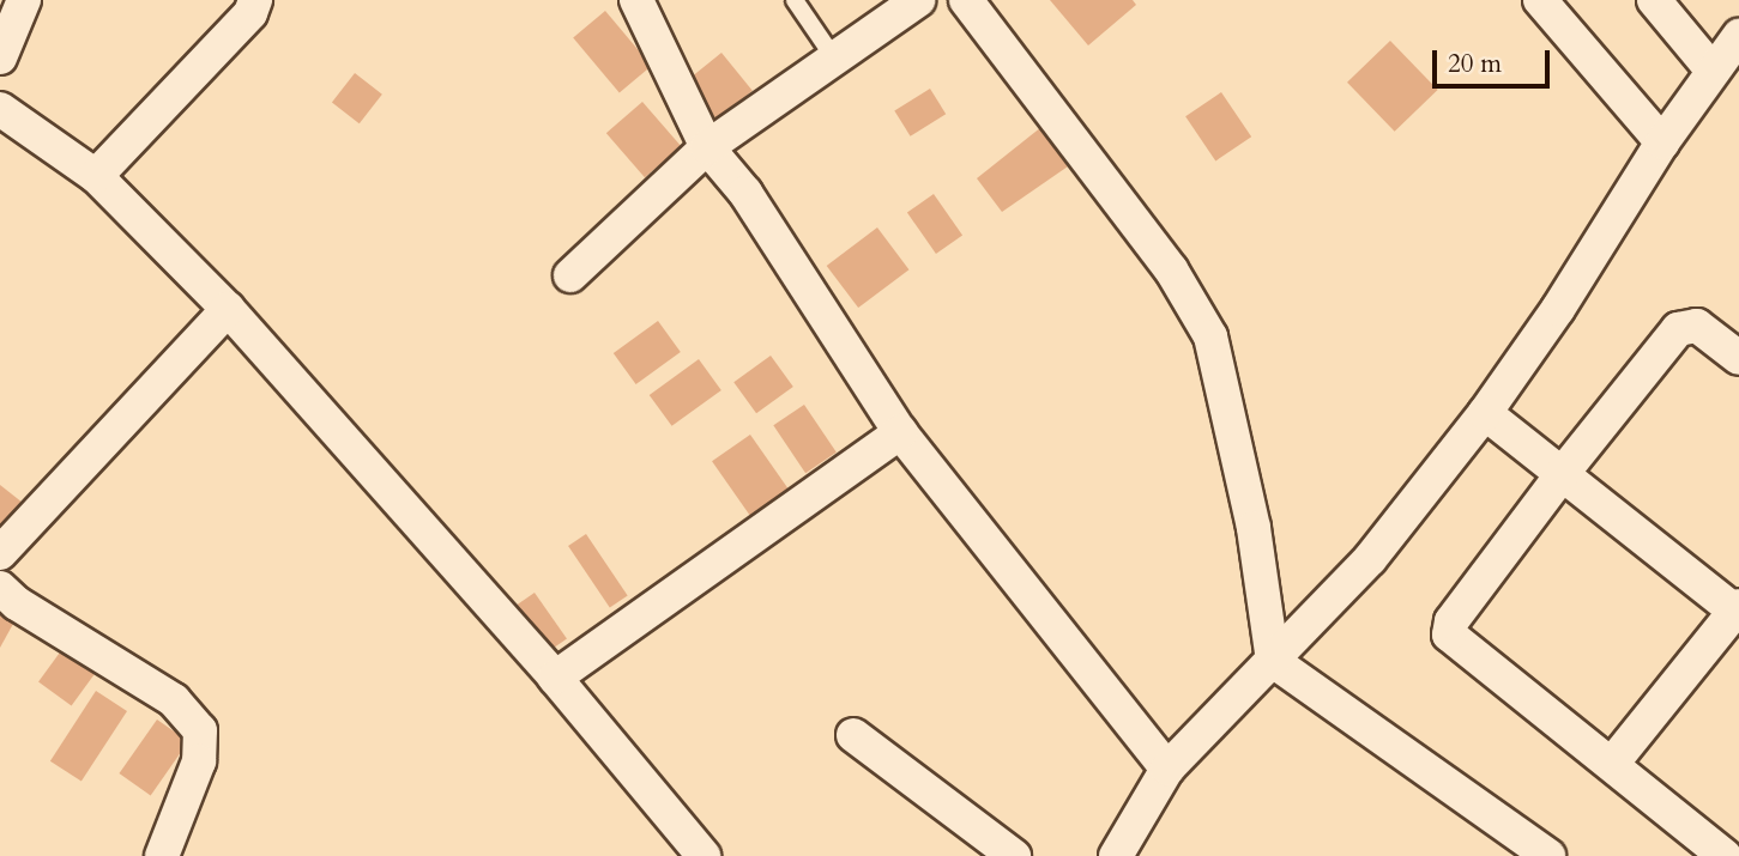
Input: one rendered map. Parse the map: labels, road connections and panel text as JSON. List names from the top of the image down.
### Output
{
  "scale_bar": "20 m"
}
